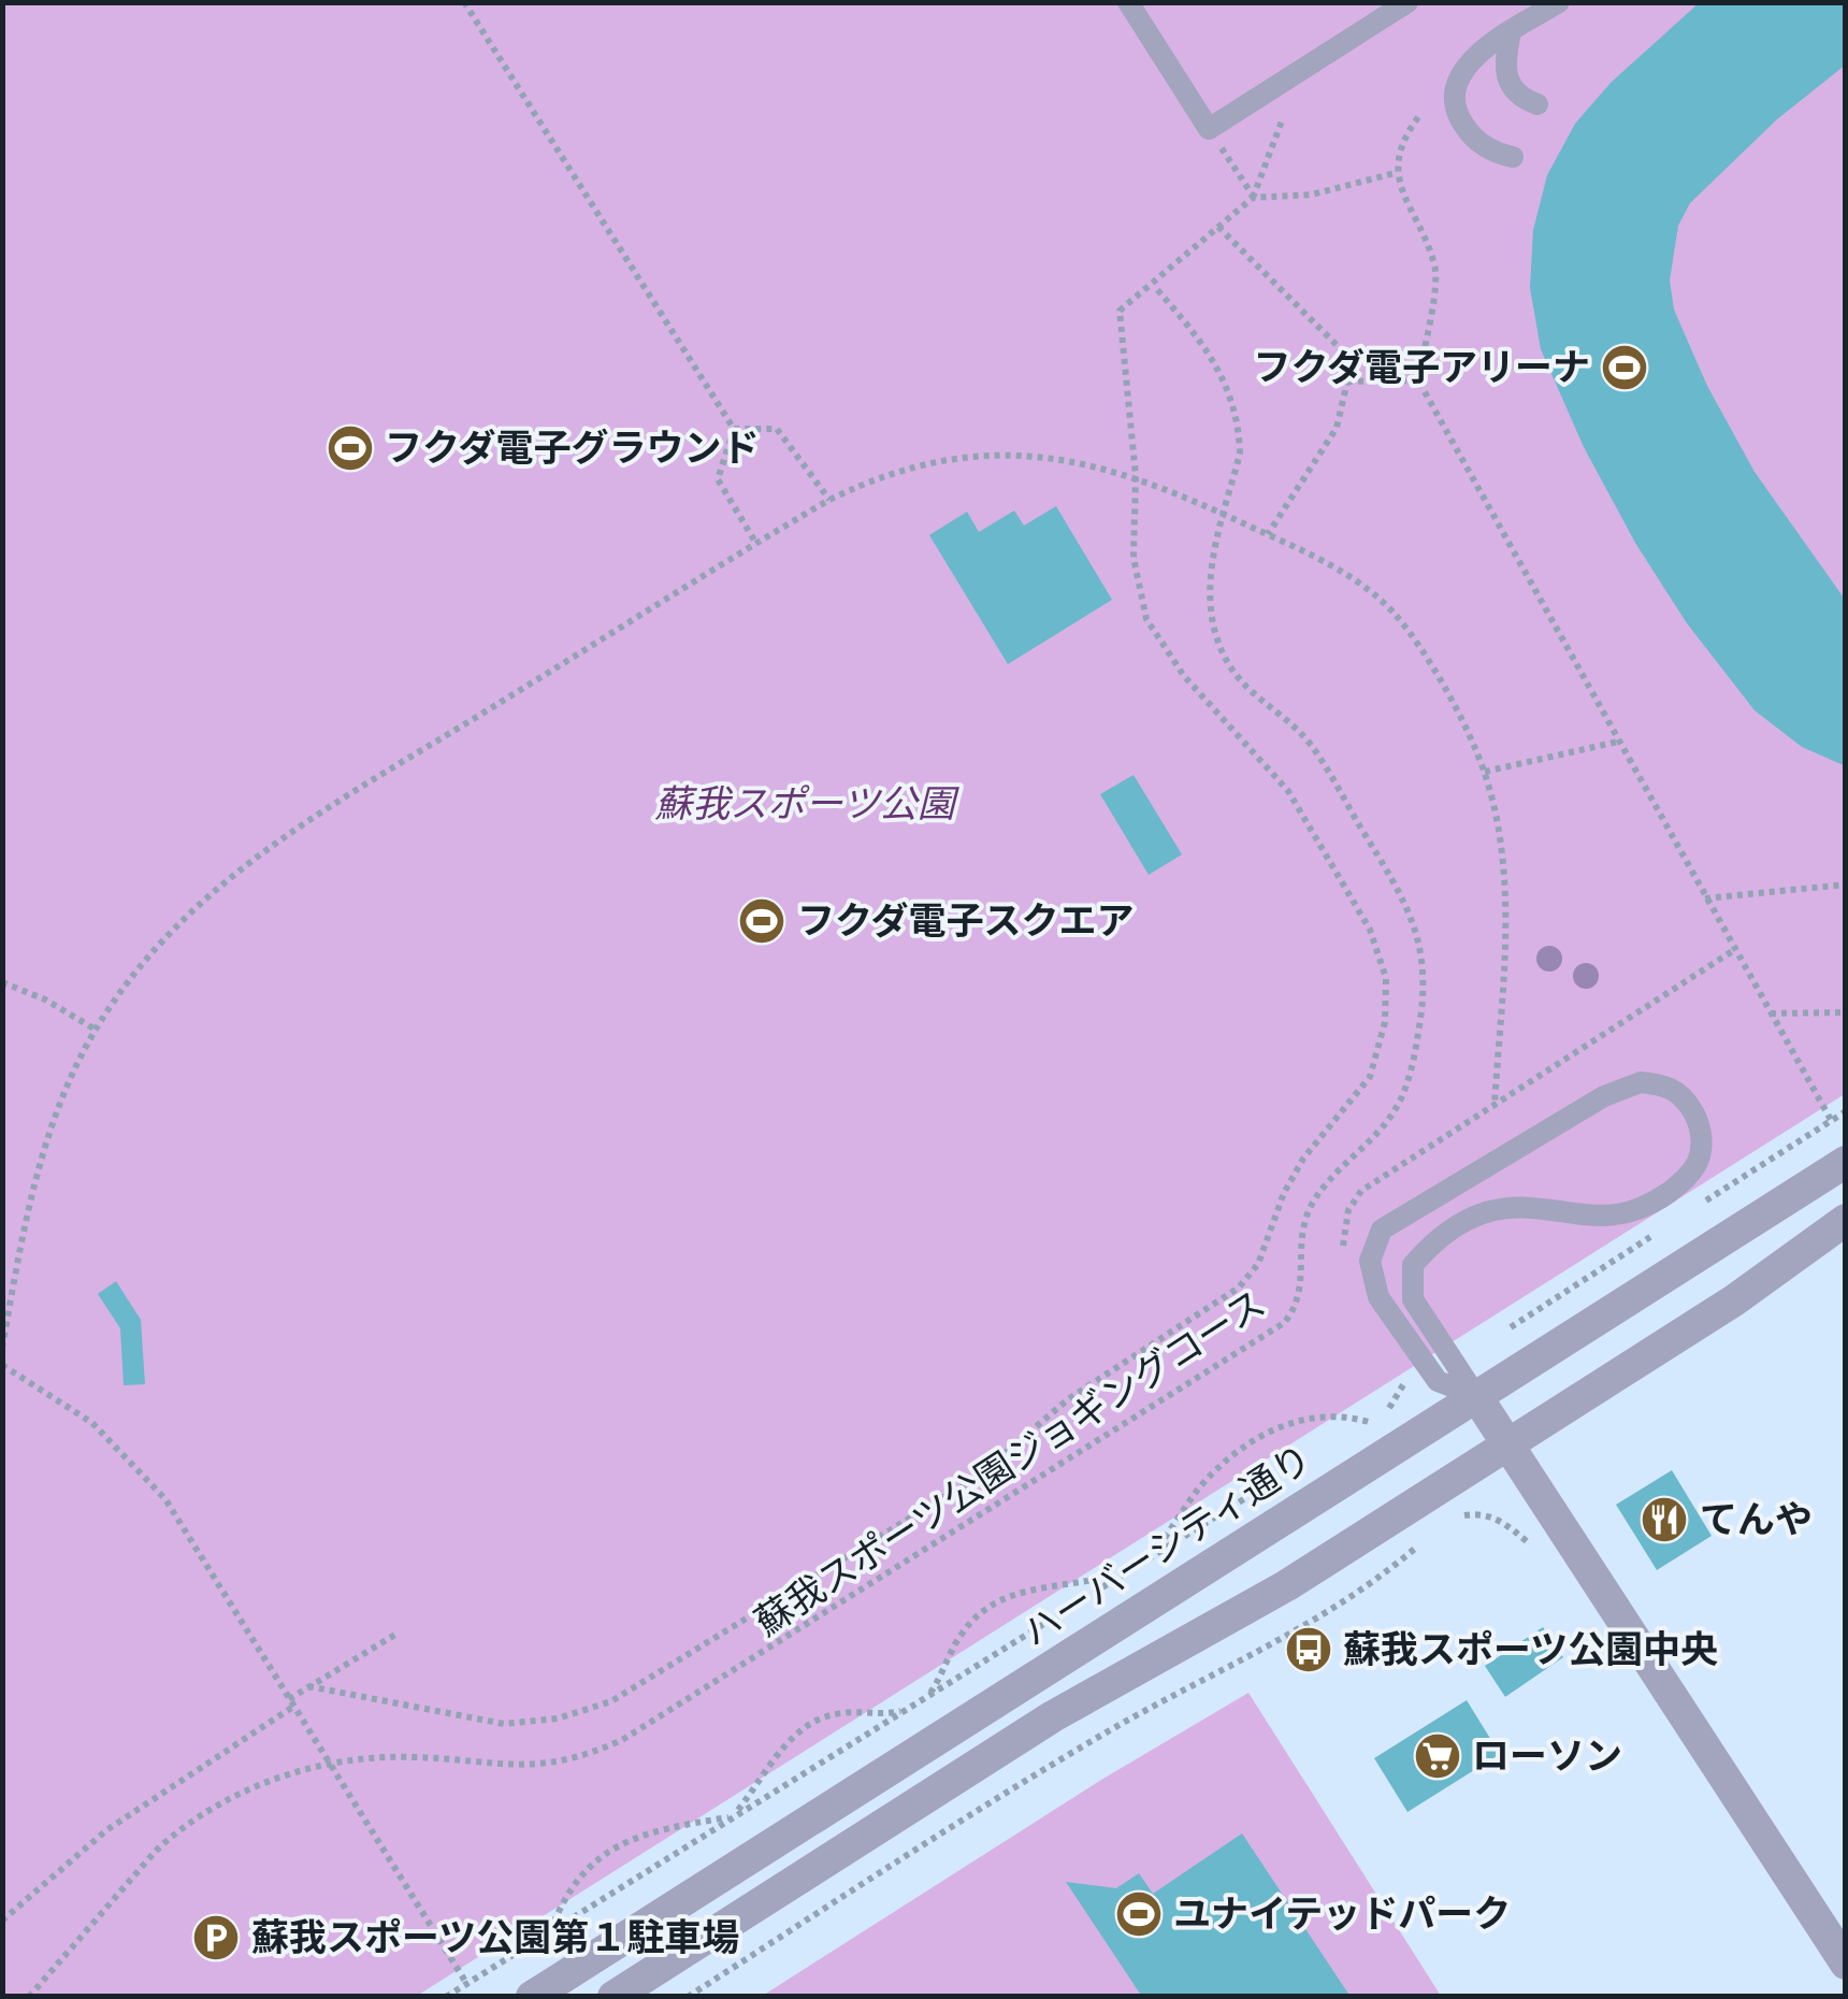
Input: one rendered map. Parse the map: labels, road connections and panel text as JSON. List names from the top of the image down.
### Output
{
  "streets": {
    "street": ["ハーバーシティ通り"],
    "path": ["蘇我スポーツ公園ジョギングコース"]
  },
  "parks": ["蘇我スポーツ公園"],
  "places": {
    "sports": [
      "フクダ電子アリーナ",
      "フクダ電子グラウンド",
      "フクダ電子スクエア",
      "ユナイテッドパーク"
    ],
    "restaurant": ["てんや"],
    "bus stop": ["蘇我スポーツ公園中央"],
    "supermarket": ["ローソン"],
    "parking": ["蘇我スポーツ公園第１駐車場"]
  }
}
